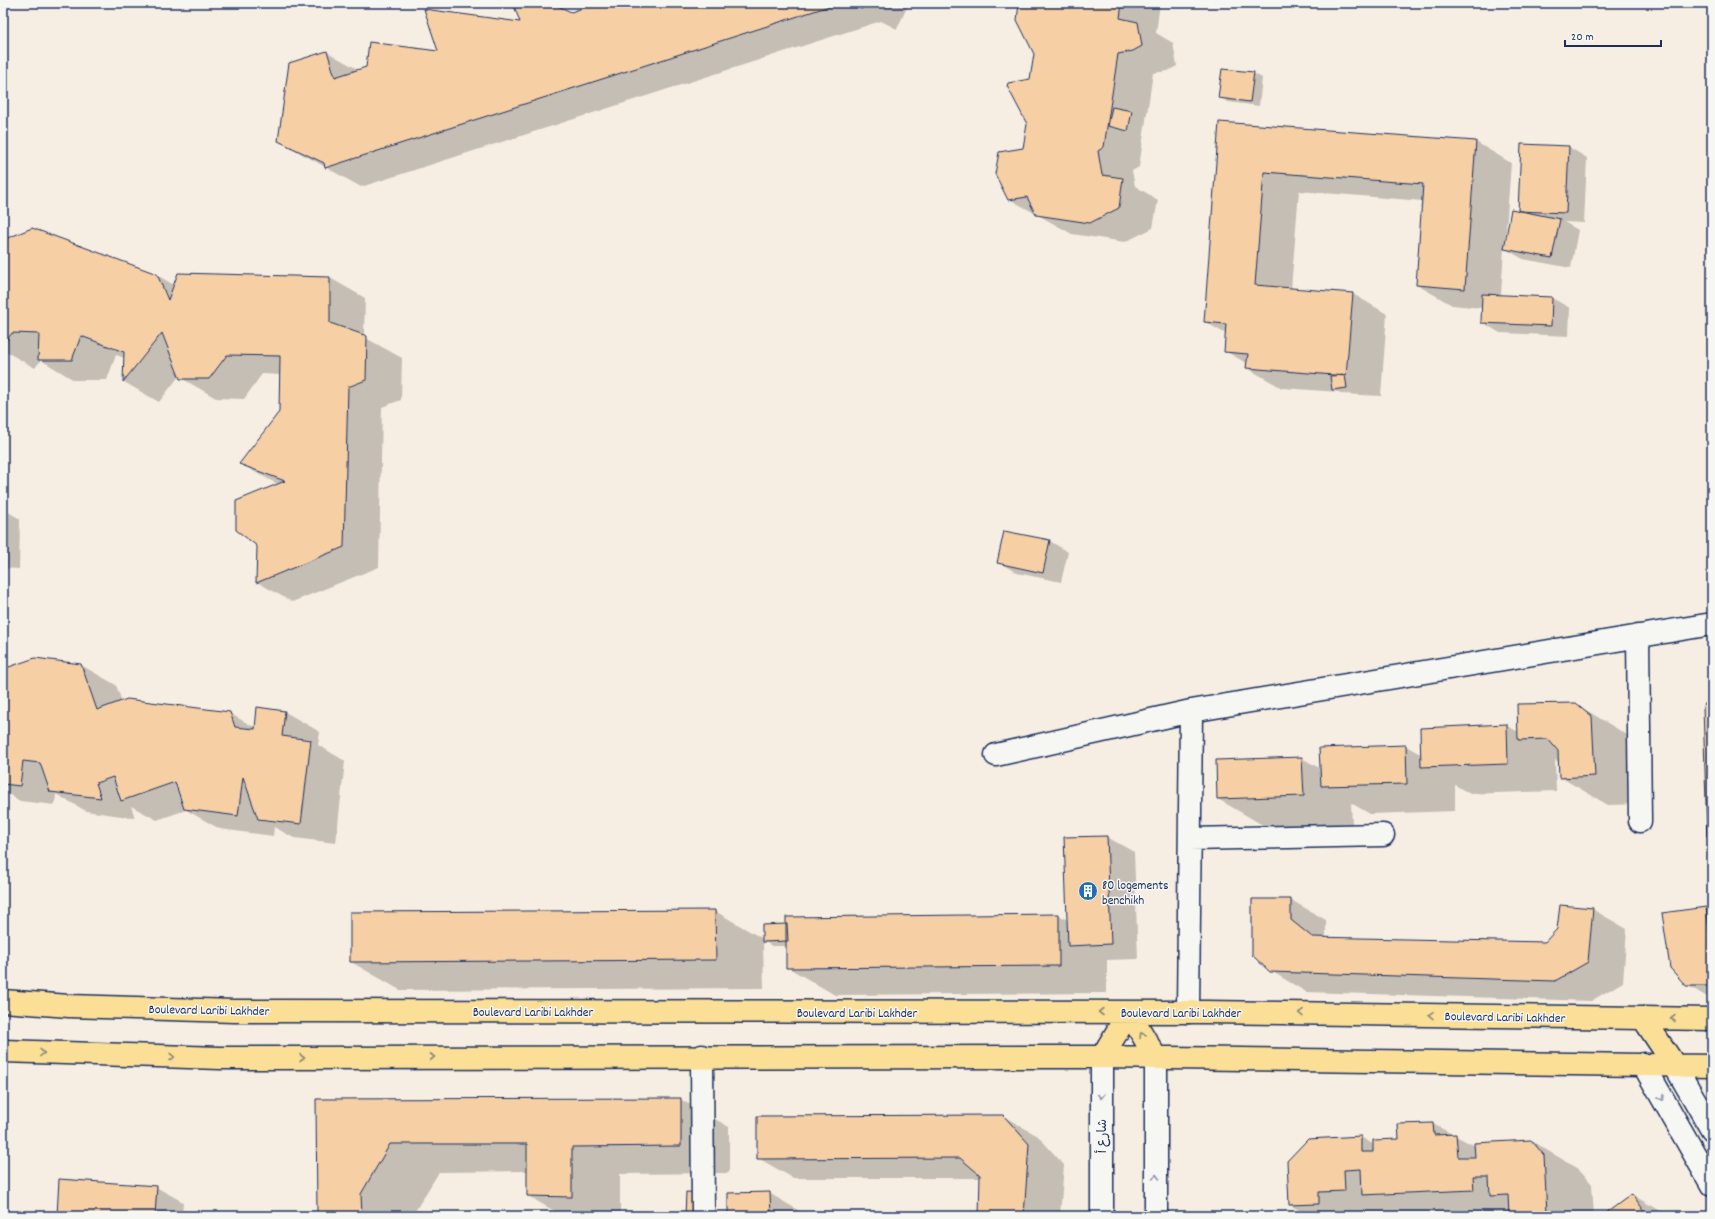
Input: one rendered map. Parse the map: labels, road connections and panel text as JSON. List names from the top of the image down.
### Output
{
  "streets": {
    "main road": ["Boulevard Laribi Lakhder"],
    "street": ["شارع أ"]
  },
  "places": {
    "building": ["80 logements benchikh"]
  },
  "scale_bar": "20 m"
}
